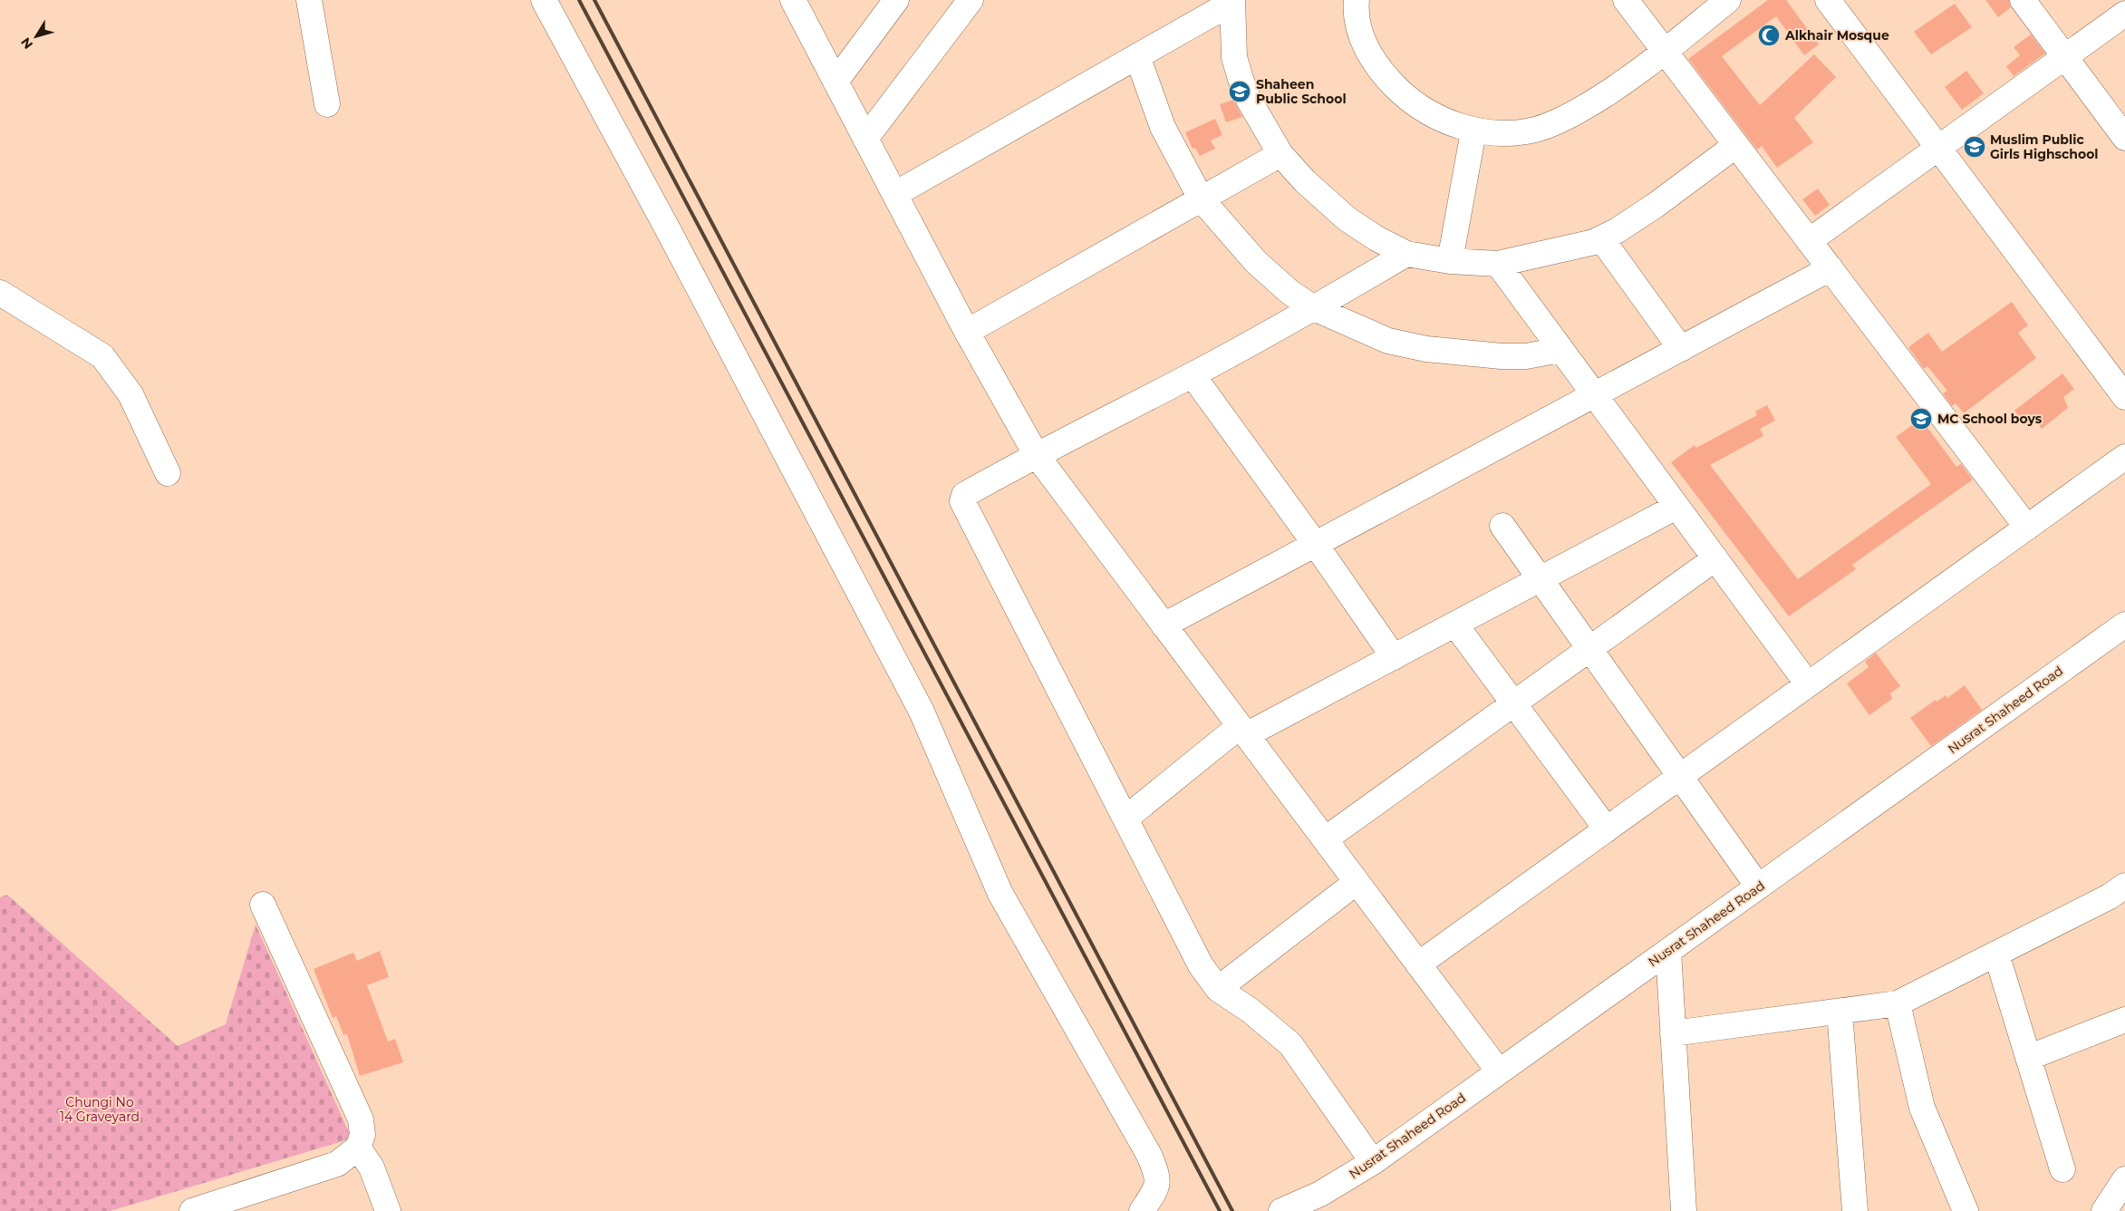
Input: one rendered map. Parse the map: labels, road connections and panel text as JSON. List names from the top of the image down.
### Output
{
  "streets": {
    "street": ["Nusrat Shaheed Road"]
  },
  "parks": ["Chungi No 14 Graveyard"],
  "places": {
    "mosque": ["Alkhair Mosque"],
    "school or university": ["Shaheen Public School", "Muslim Public Girls Highschool", "MC School boys"]
  },
  "north": "bottom left"
}
